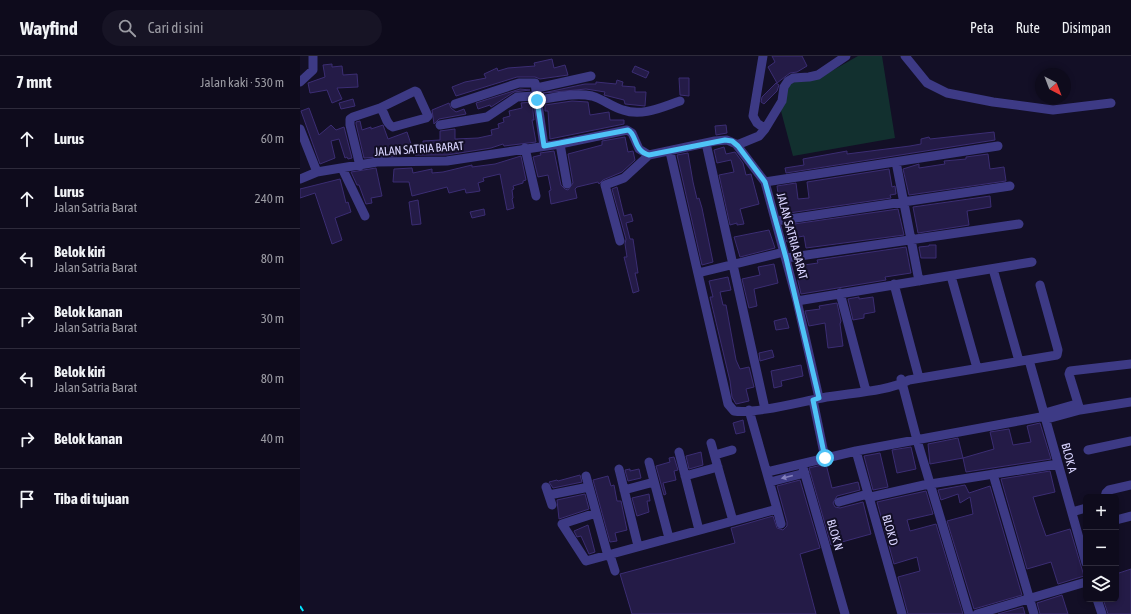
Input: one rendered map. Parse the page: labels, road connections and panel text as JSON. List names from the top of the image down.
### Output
{
  "streets": {
    "street": [
      "JALAN SATRIA BARAT",
      "BLOK A",
      "BLOK D",
      "BLOK N"
    ]
  },
  "north": "bottom right",
  "page": {
    "header": "Wayfind",
    "search": "Cari di sini",
    "nav": ["Peta", "Rute", "Disimpan"],
    "heading": ["7 mnt", "Jalan kaki · 530 m"],
    "list": [
      ["Lurus", "60 m"],
      ["Lurus", "Jalan Satria Barat", "240 m"],
      ["Belok kiri", "Jalan Satria Barat", "80 m"],
      ["Belok kanan", "Jalan Satria Barat", "30 m"],
      ["Belok kiri", "Jalan Satria Barat", "80 m"],
      ["Belok kanan", "40 m"],
      "Tiba di tujuan"
    ],
    "map_buttons": ["+", "−"]
  }
}
